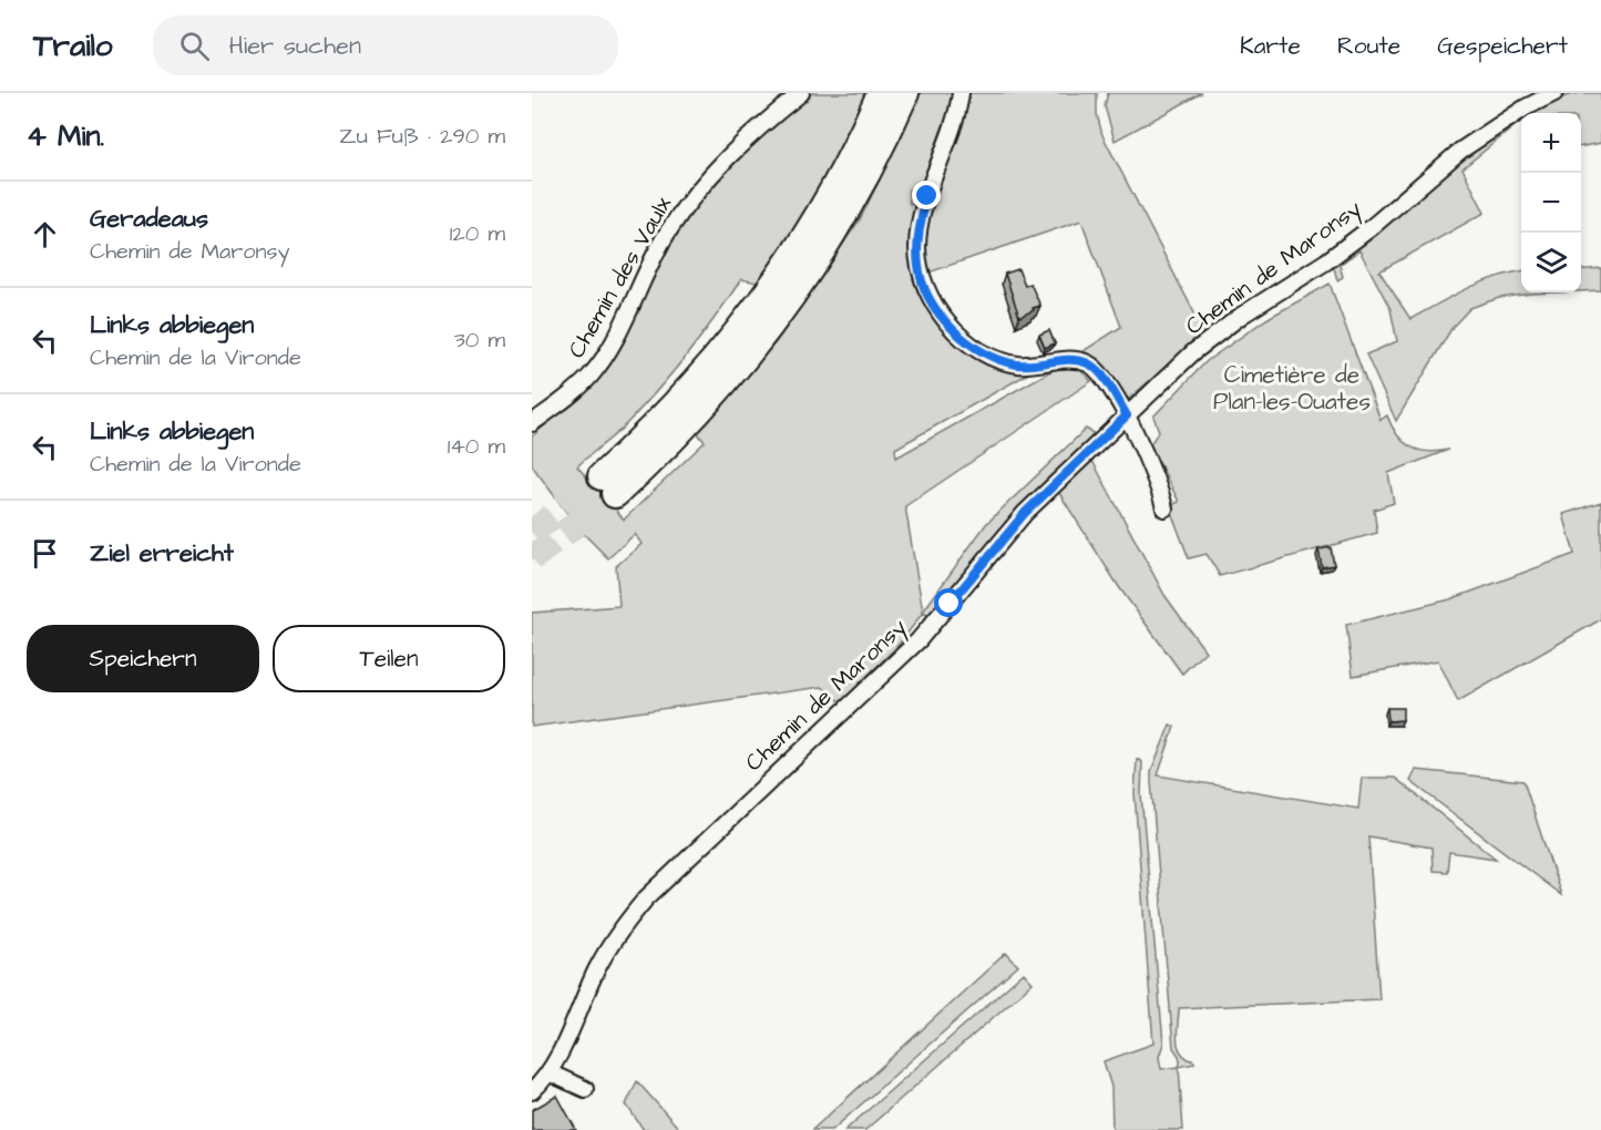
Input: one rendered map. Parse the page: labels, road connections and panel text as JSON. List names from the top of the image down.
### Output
{
  "streets": {
    "street": ["Chemin de Maronsy", "Chemin des Vaulx"]
  },
  "parks": ["Cimetière de Plan-les-Ouates"],
  "page": {
    "header": "Trailo",
    "search": "Hier suchen",
    "nav": ["Karte", "Route", "Gespeichert"],
    "heading": ["4 Min.", "Zu Fuß · 290 m"],
    "map_buttons": ["+", "−"],
    "list": [
      ["Geradeaus", "Chemin de Maronsy", "120 m"],
      ["Links abbiegen", "Chemin de la Vironde", "30 m"],
      ["Links abbiegen", "Chemin de la Vironde", "140 m"],
      "Ziel erreicht"
    ],
    "buttons": ["Speichern", "Teilen"]
  }
}
